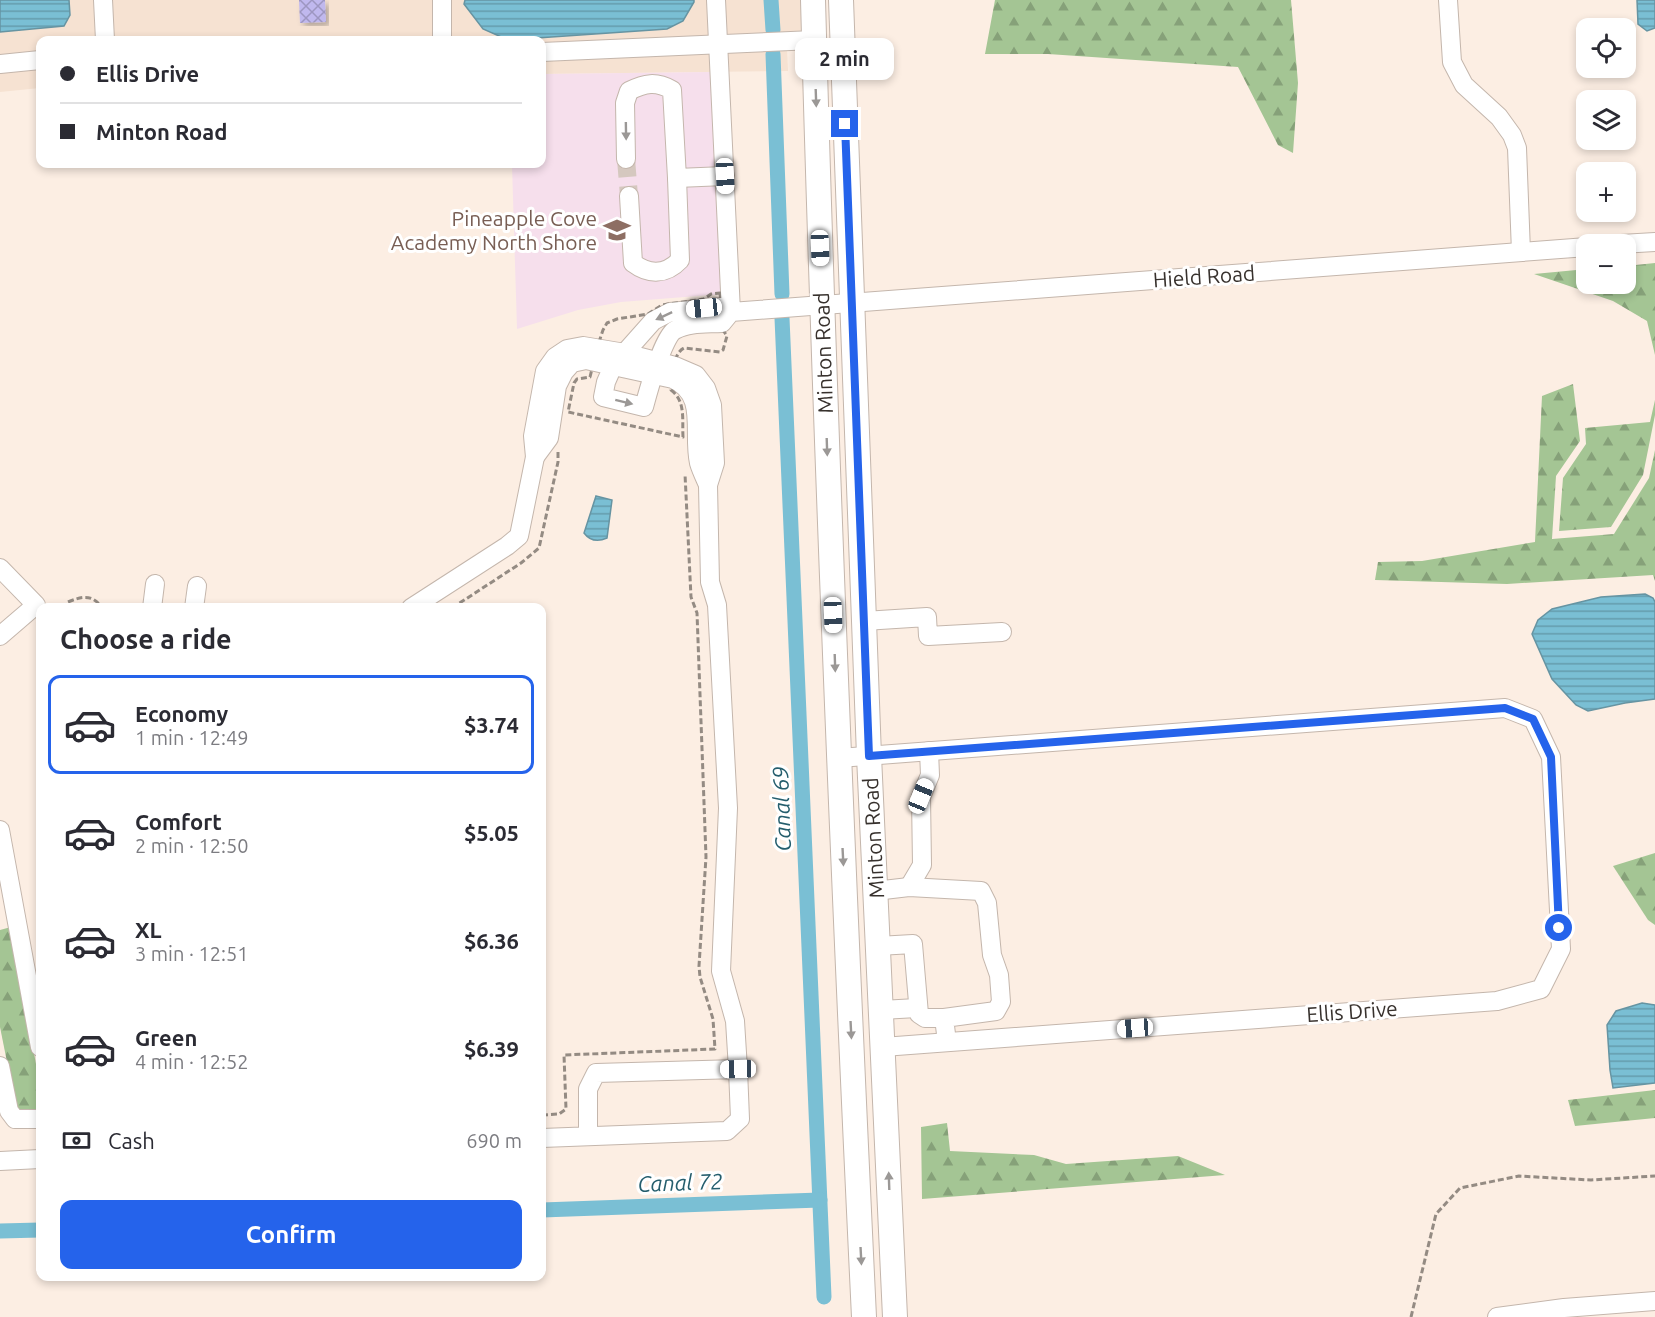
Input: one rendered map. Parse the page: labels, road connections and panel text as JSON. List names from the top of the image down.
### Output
{
  "streets": {
    "main road": ["Minton Road"],
    "street": ["Hield Road", "Ellis Drive"]
  },
  "crossings": [
    ["Hield Road", "Minton Road"],
    ["Minton Road", "Ellis Drive"]
  ],
  "water": ["Canal 69", "Canal 72"],
  "places": {
    "school or university": ["Pineapple Cove Academy North Shore"]
  },
  "page": {
    "map_buttons": ["+", "−"],
    "banner": ["Ellis Drive", "Minton Road"],
    "bubble": "2 min",
    "heading": "Choose a ride",
    "list": [
      {
        "name": "Economy",
        "note": "1 min · 12:49",
        "value": "$3.74"
      },
      {
        "name": "Comfort",
        "note": "2 min · 12:50",
        "value": "$5.05"
      },
      {
        "name": "XL",
        "note": "3 min · 12:51",
        "value": "$6.36"
      },
      {
        "name": "Green",
        "note": "4 min · 12:52",
        "value": "$6.39"
      }
    ],
    "pay": ["Cash", "690 m"],
    "buttons": "Confirm"
  }
}
